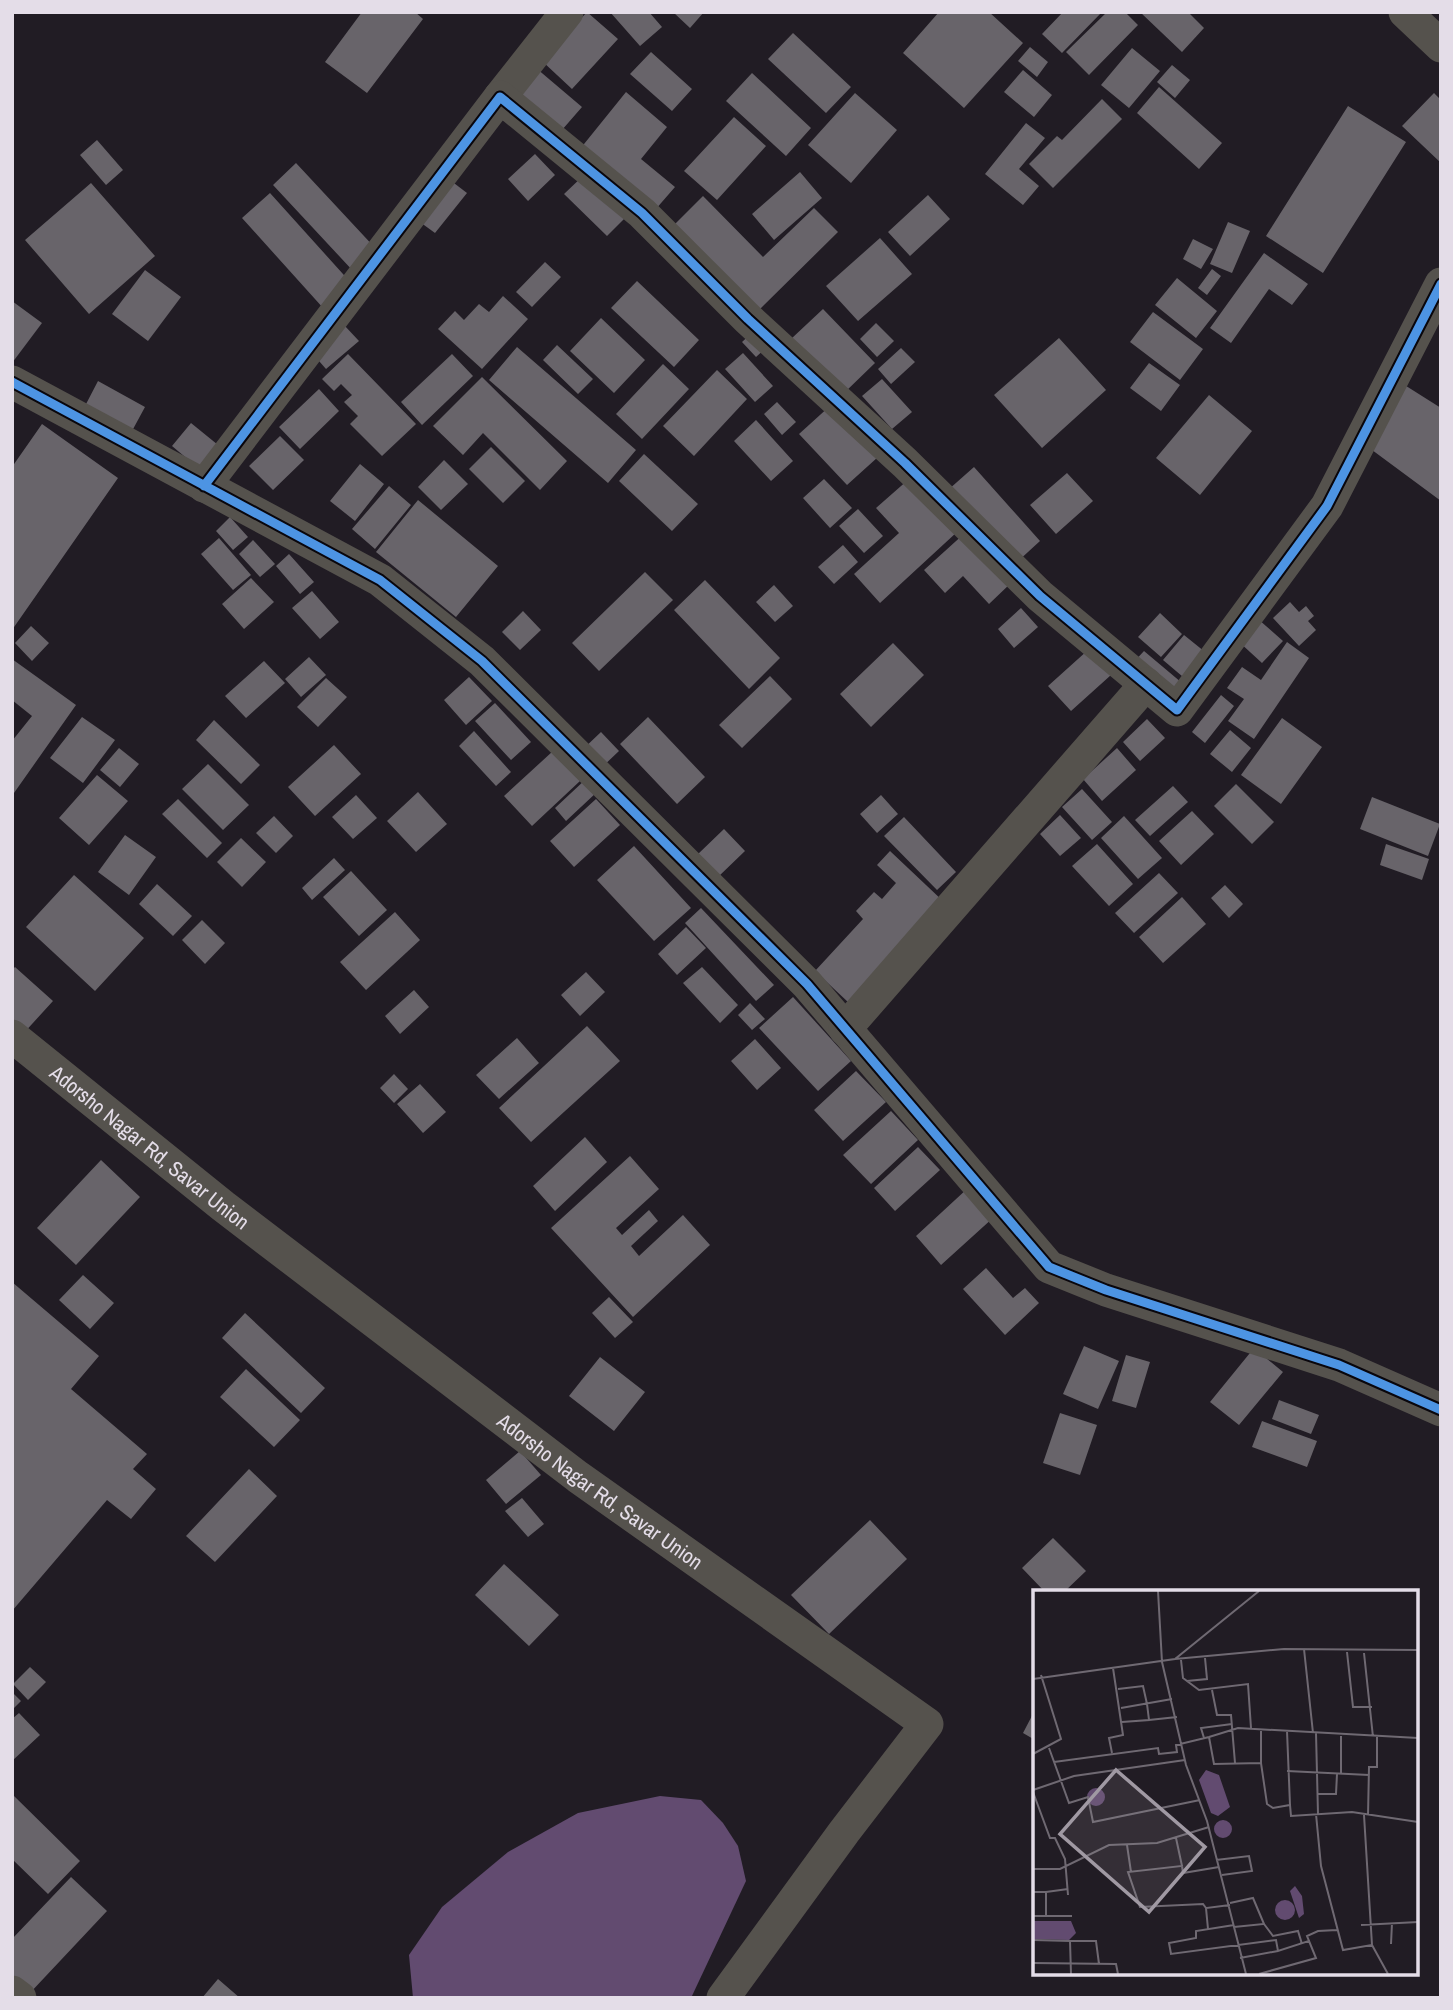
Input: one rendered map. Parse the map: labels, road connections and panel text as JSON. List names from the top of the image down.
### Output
{
  "streets": {
    "street": ["Adorsho Nagar Rd, Savar Union"]
  }
}
